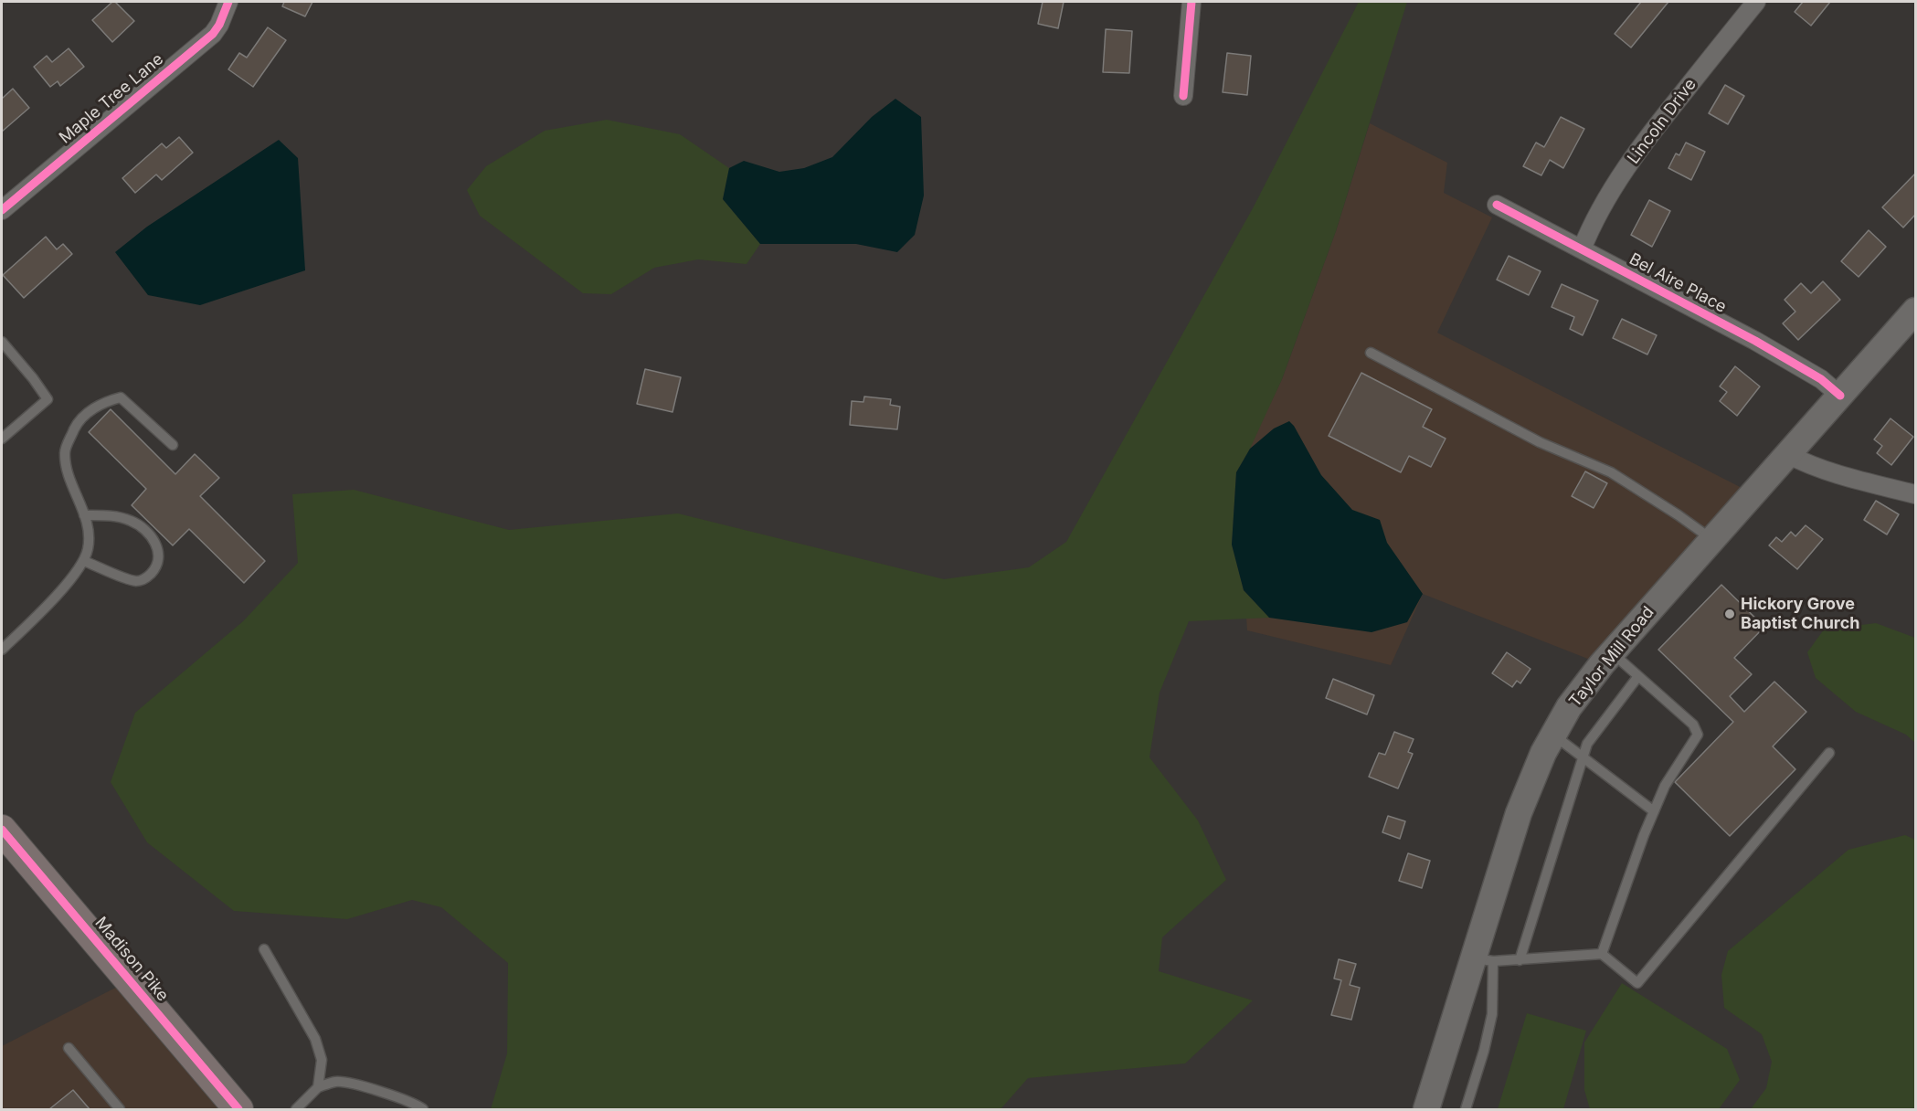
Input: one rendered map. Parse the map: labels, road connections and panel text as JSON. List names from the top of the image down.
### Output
{
  "streets": {
    "main road": ["Taylor Mill Road", "Madison Pike"],
    "street": ["Maple Tree Lane", "Lincoln Drive", "Bel Aire Place"]
  },
  "crossings": [
    ["Lincoln Drive", "Bel Aire Place"],
    ["Bel Aire Place", "Taylor Mill Road"]
  ],
  "places": ["Hickory Grove Baptist Church"]
}
